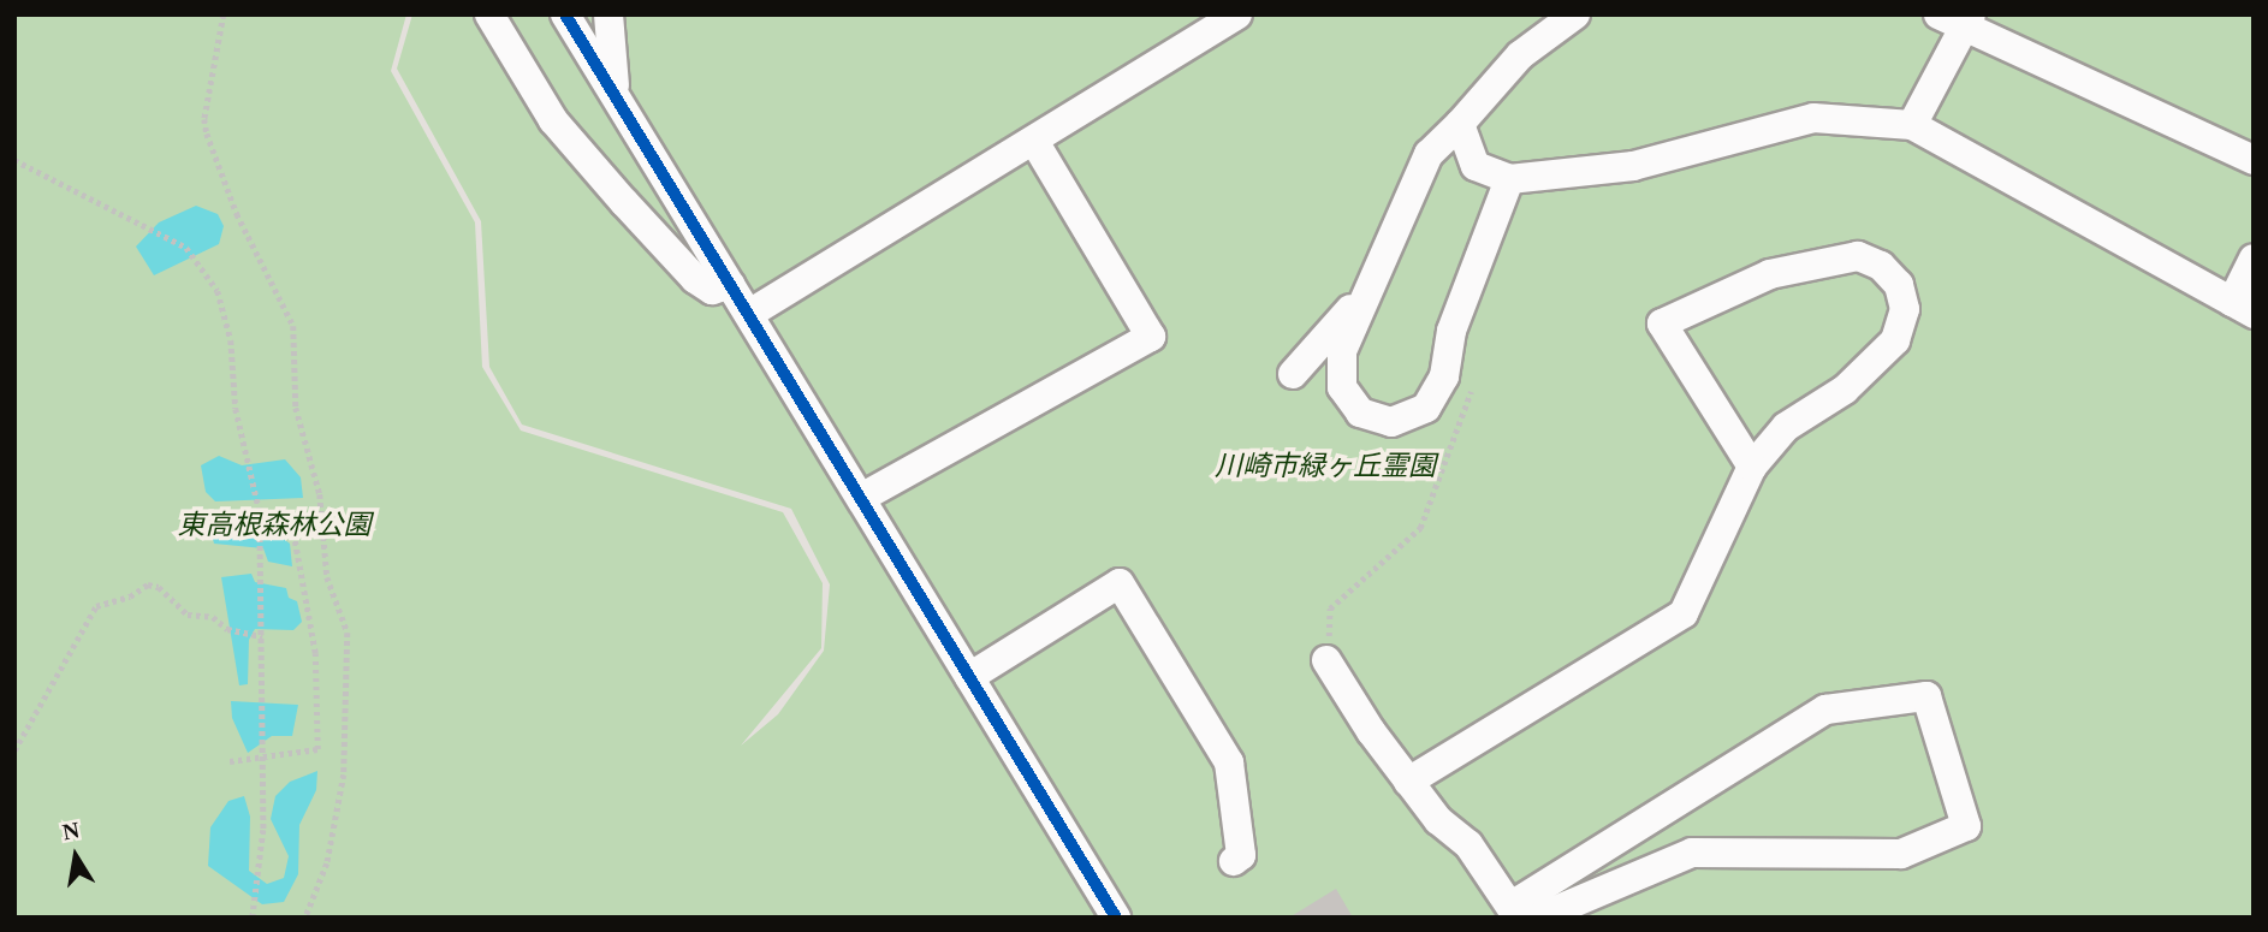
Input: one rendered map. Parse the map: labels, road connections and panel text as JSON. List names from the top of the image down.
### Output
{
  "parks": ["川崎市緑ヶ丘霊園", "東高根森林公園"],
  "north": "top"
}
